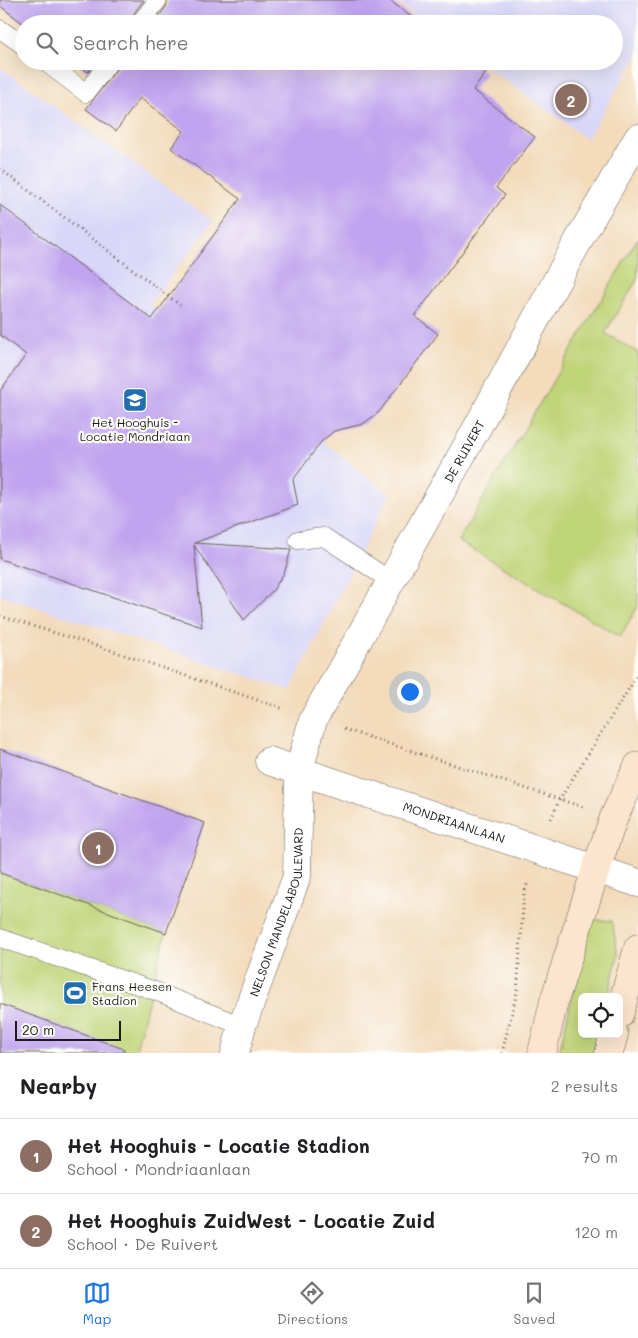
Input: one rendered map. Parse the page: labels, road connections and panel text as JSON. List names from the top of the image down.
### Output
{
  "streets": {
    "street": ["DE RUIVERT", "MONDRIAANLAAN", "NELSON MANDELABOULEVARD"]
  },
  "crossings": [
    ["DE RUIVERT", "MONDRIAANLAAN"],
    ["DE RUIVERT", "NELSON MANDELABOULEVARD"],
    ["MONDRIAANLAAN", "NELSON MANDELABOULEVARD"]
  ],
  "places": {
    "school or university": ["Het Hooghuis - Locatie Mondriaan"],
    "sports": ["Frans Heesen Stadion"]
  },
  "scale_bar": "20 m",
  "page": {
    "search": "Search here",
    "pins": ["2", "1"],
    "scale": "20 m",
    "heading": ["Nearby", "2 results"],
    "list": [
      {
        "mark": "1",
        "name": "Het Hooghuis - Locatie Stadion",
        "note": "School · Mondriaanlaan",
        "value": "70 m"
      },
      {
        "mark": "2",
        "name": "Het Hooghuis ZuidWest - Locatie Zuid",
        "note": "School · De Ruivert",
        "value": "120 m"
      }
    ],
    "nav": ["Map", "Directions", "Saved"]
  }
}
